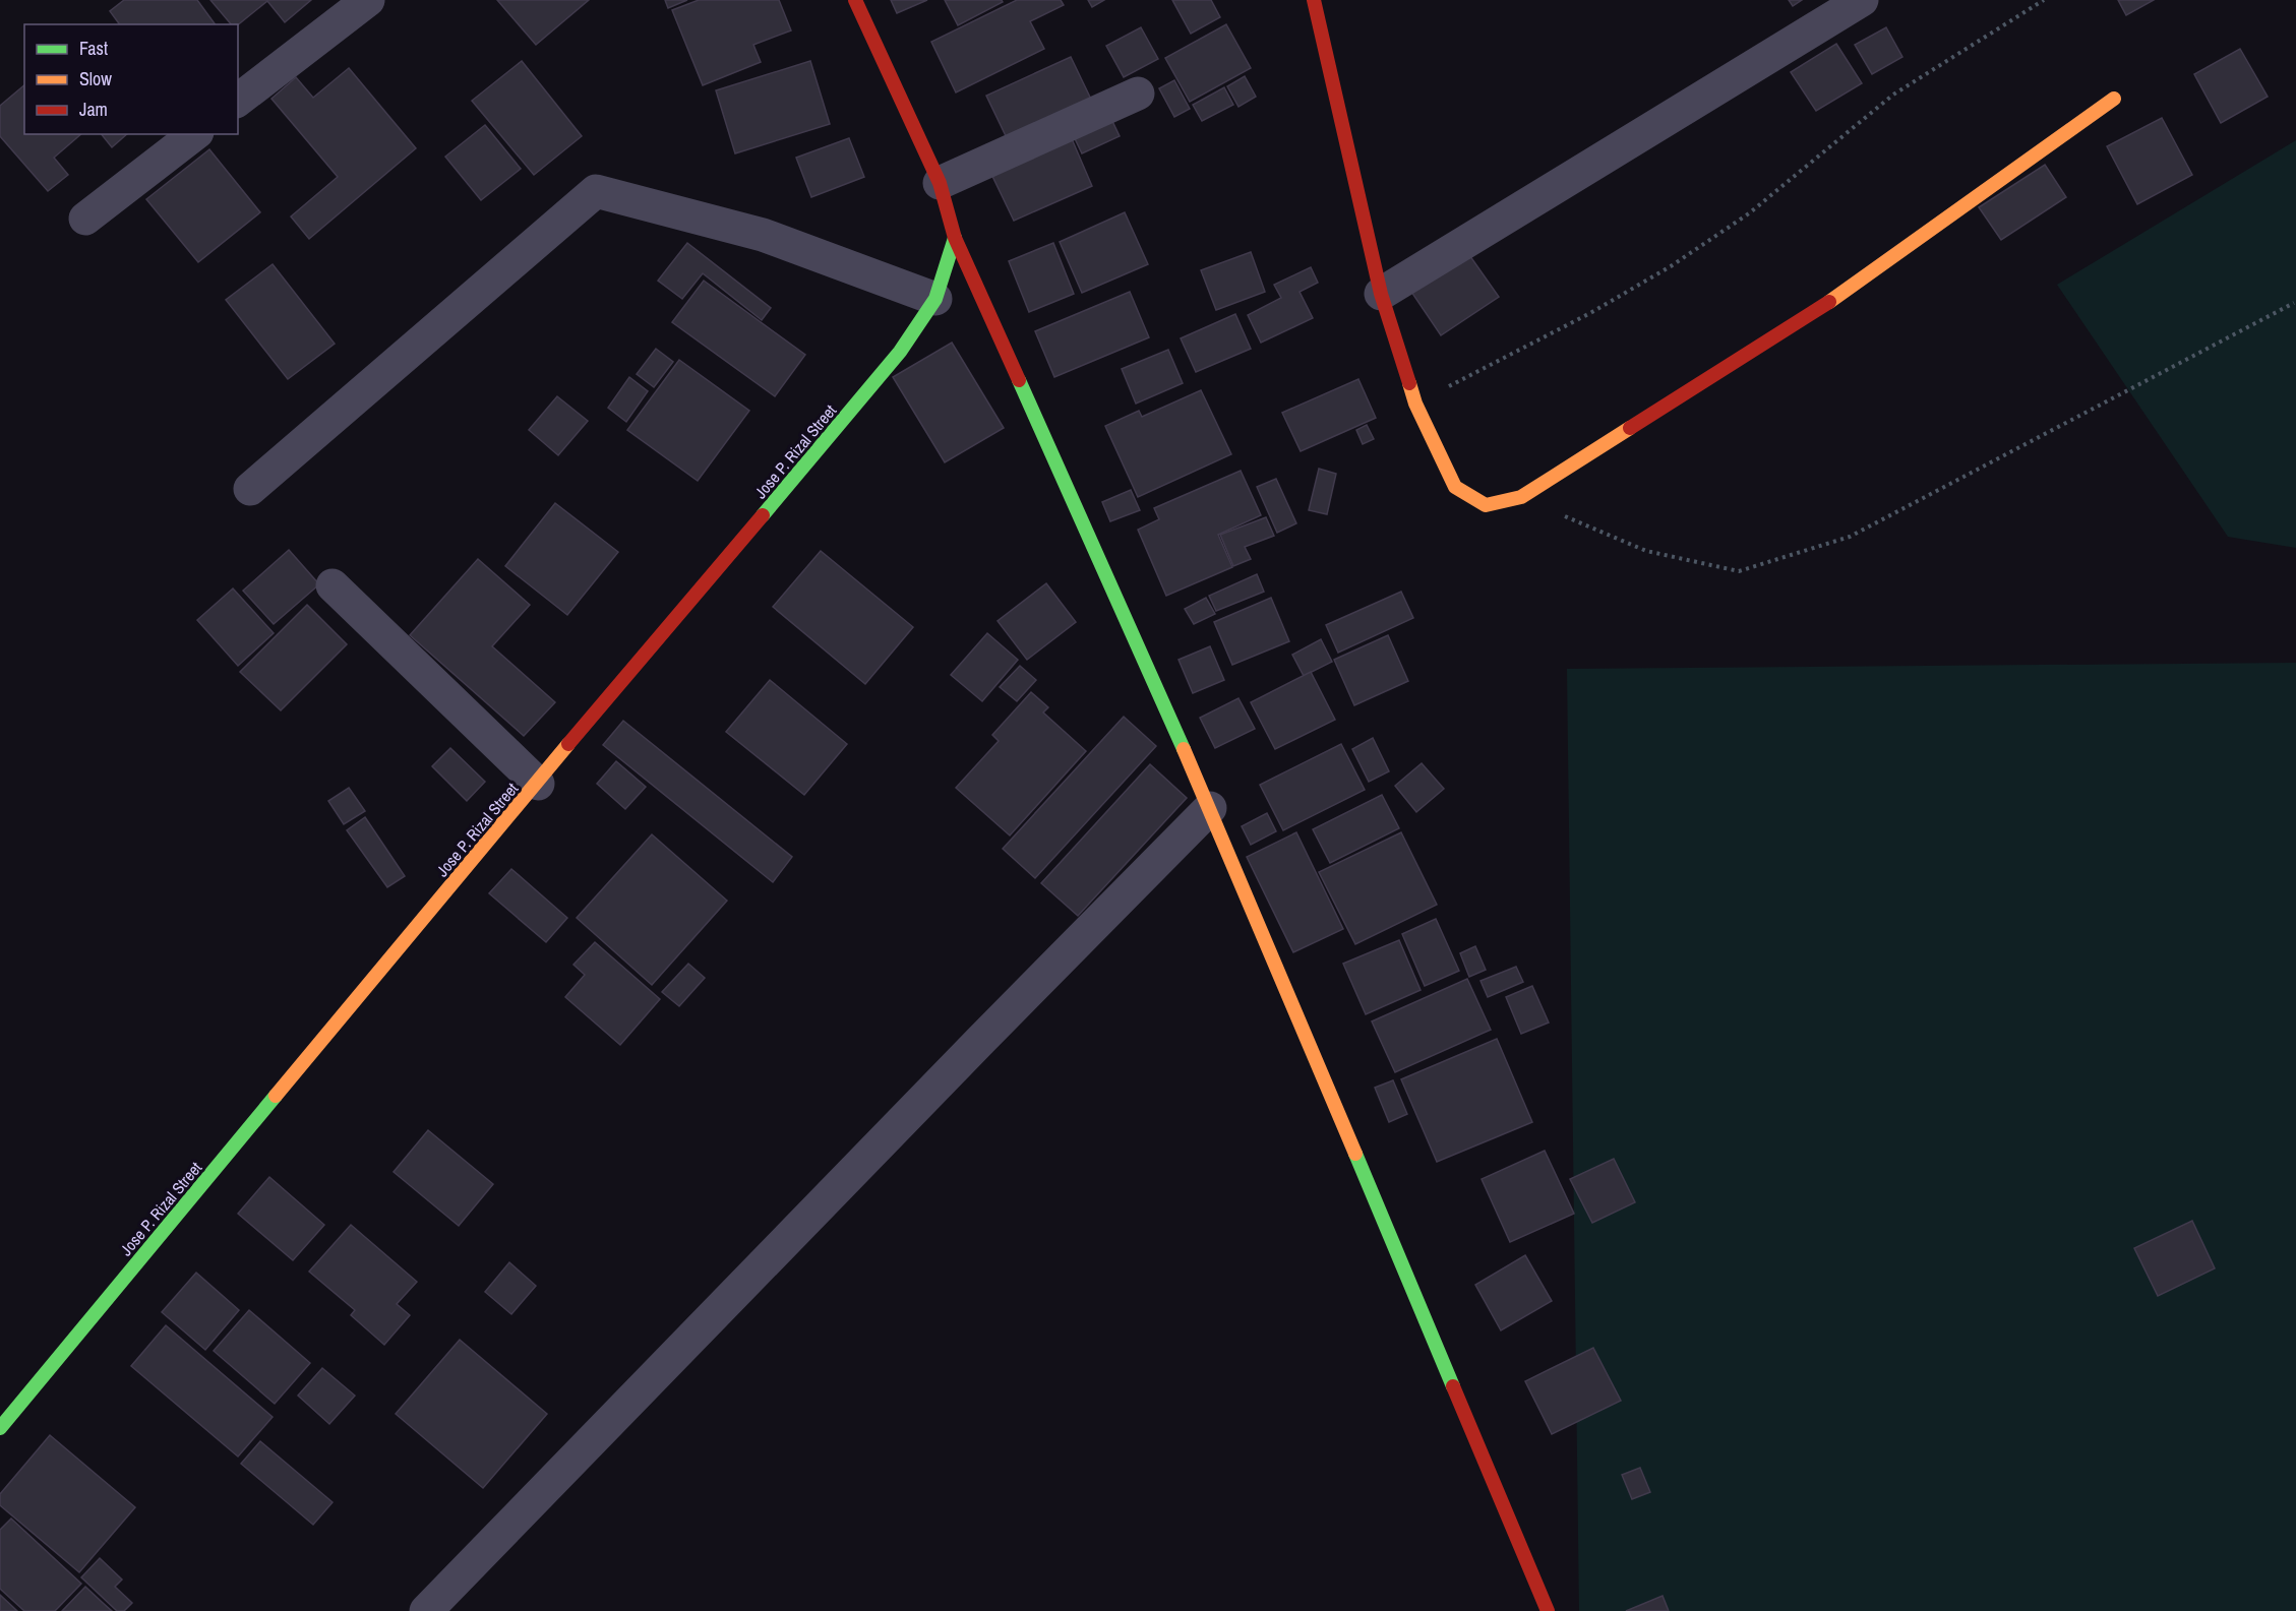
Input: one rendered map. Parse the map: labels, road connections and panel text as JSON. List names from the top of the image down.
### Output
{
  "streets": {
    "street": ["Jose P. Rizal Street"]
  },
  "legend": ["Fast", "Slow", "Jam"]
}
